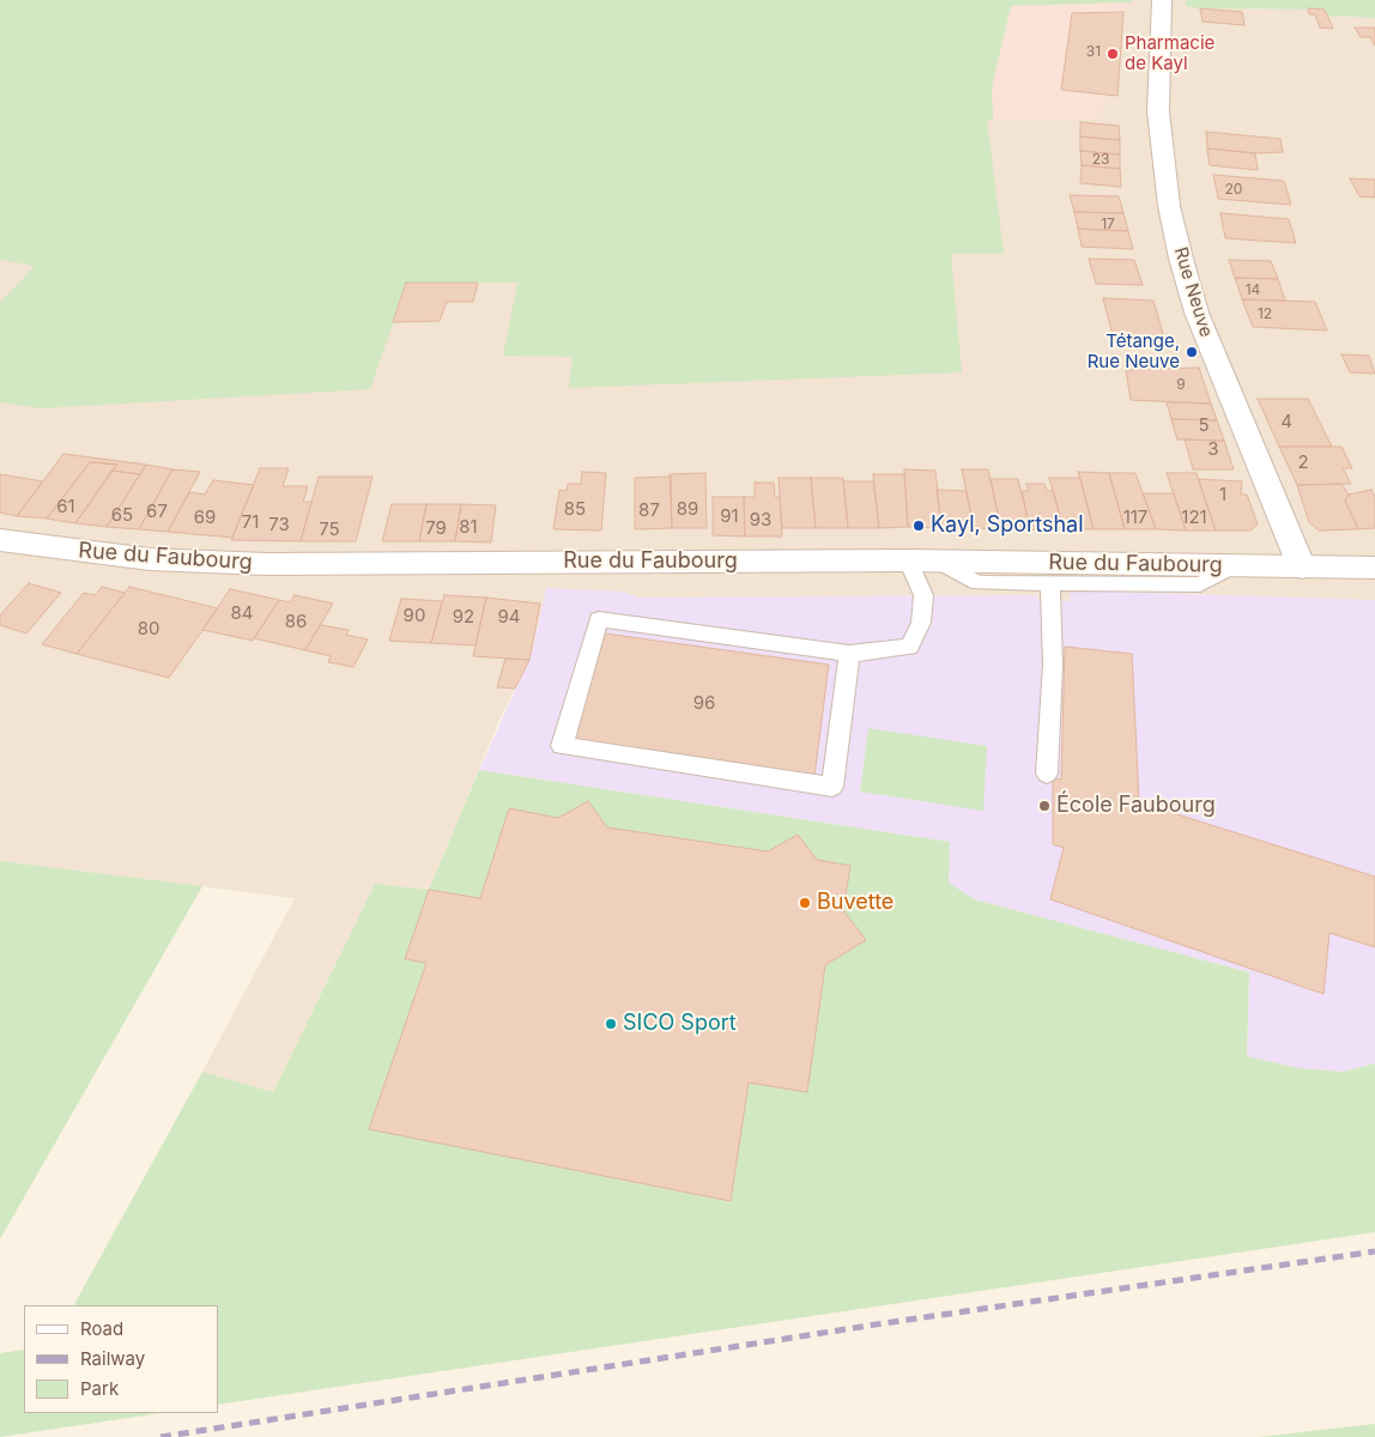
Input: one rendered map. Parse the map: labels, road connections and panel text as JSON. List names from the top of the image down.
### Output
{
  "streets": {
    "main road": ["Rue Neuve", "Rue du Faubourg"]
  },
  "crossings": [
    ["Rue Neuve", "Rue du Faubourg"]
  ],
  "places": [
    "Pharmacie de Kayl",
    "Tétange, Rue Neuve",
    "Kayl, Sportshal",
    "École Faubourg",
    "Buvette",
    "SICO Sport"
  ],
  "house_numbers": [
    "31",
    "23",
    "20",
    "17",
    "14",
    "12",
    "9",
    "4",
    "5",
    "3",
    "2",
    "1",
    "61",
    "85",
    "89",
    "87",
    "67",
    "65",
    "91",
    "69",
    "117",
    "121",
    "93",
    "71",
    "73",
    "81",
    "79",
    "75",
    "84",
    "90",
    "92",
    "94",
    "86",
    "80",
    "96"
  ],
  "legend": ["Road", "Railway", "Park"]
}
